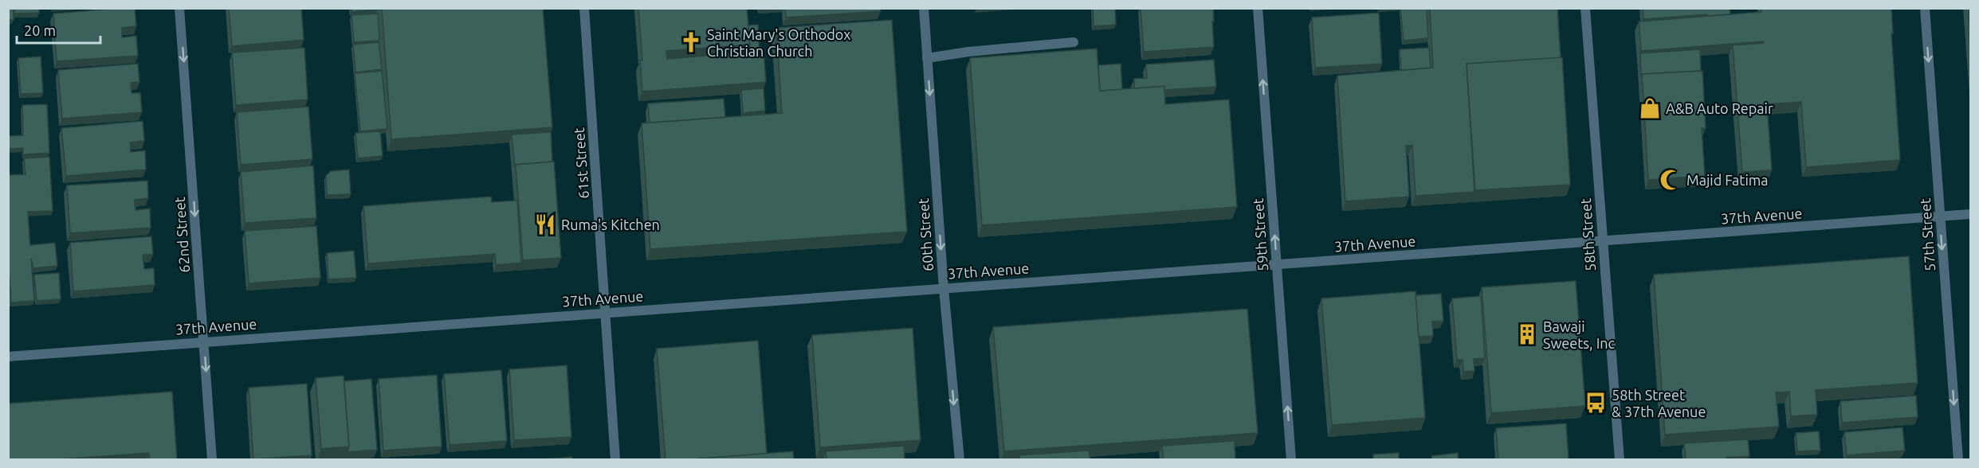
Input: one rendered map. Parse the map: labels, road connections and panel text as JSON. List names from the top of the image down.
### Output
{
  "streets": {
    "street": [
      "61st Street",
      "37th Avenue",
      "62nd Street",
      "60th Street",
      "59th Street",
      "58th Street",
      "57th Street"
    ]
  },
  "crossings": [
    ["61st Street", "37th Avenue"],
    ["37th Avenue", "62nd Street"],
    ["37th Avenue", "60th Street"],
    ["37th Avenue", "59th Street"],
    ["37th Avenue", "58th Street"],
    ["37th Avenue", "57th Street"]
  ],
  "one_way": [
    "62nd Street",
    "60th Street",
    "59th Street",
    "57th Street"
  ],
  "places": {
    "church": ["Saint Mary's Orthodox Christian Church"],
    "shop": ["A&B Auto Repair"],
    "mosque": ["Majid Fatima"],
    "restaurant": ["Ruma's Kitchen"],
    "building": ["Bawaji Sweets, Inc"],
    "bus stop": ["58th Street & 37th Avenue"]
  },
  "scale_bar": "20 m"
}
